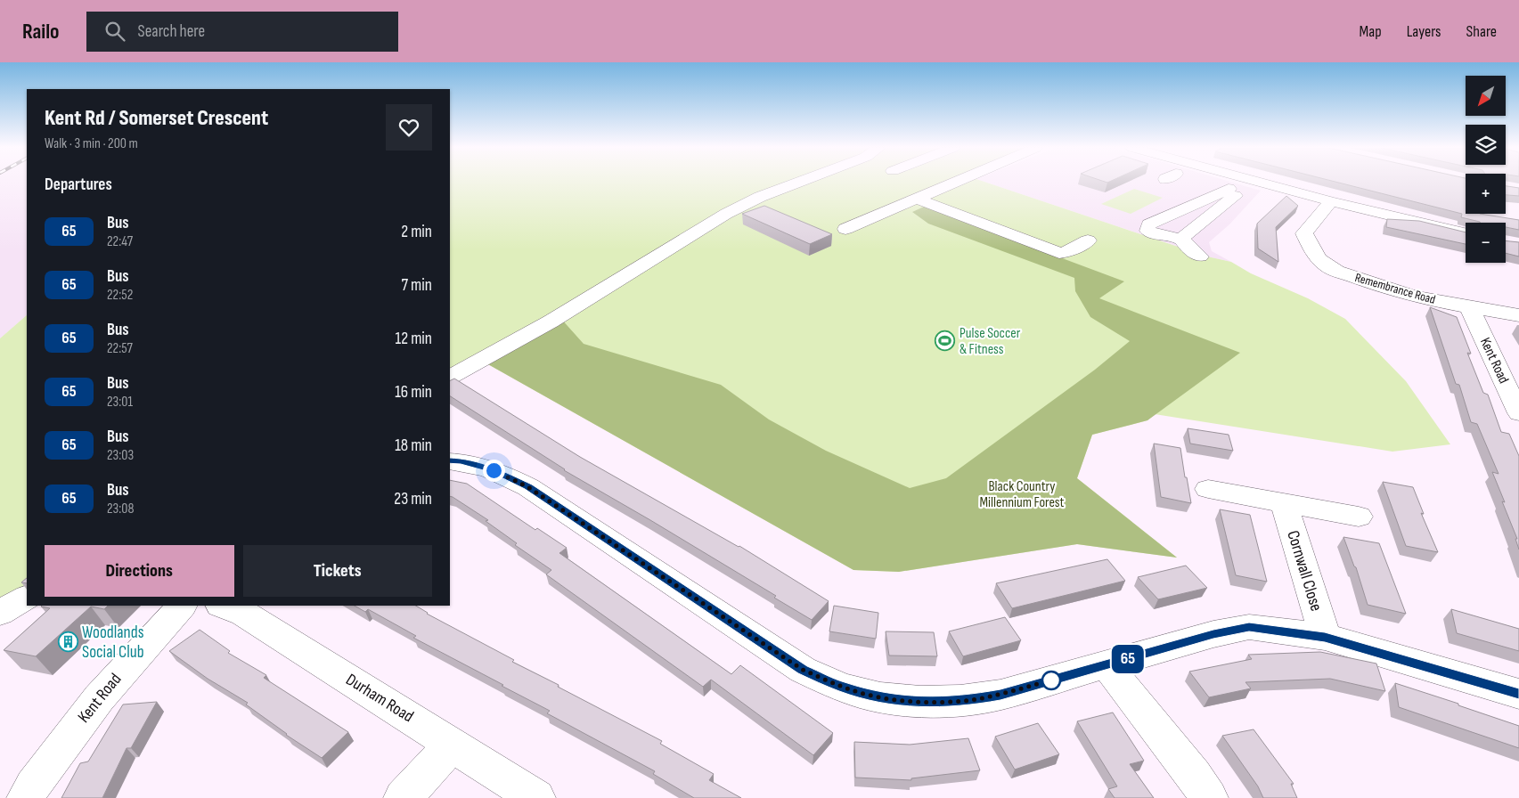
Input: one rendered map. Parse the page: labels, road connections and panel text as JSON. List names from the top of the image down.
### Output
{
  "streets": {
    "street": [
      "Remembrance Road",
      "Kent Road",
      "Cornwall Close",
      "Durham Road"
    ]
  },
  "crossings": [
    ["Remembrance Road", "Kent Road"]
  ],
  "parks": ["Black Country Millennium Forest"],
  "places": {
    "sports": ["Pulse Soccer & Fitness"],
    "building": ["Woodlands Social Club"]
  },
  "lines": ["bus line 65"],
  "north": "bottom left",
  "page": {
    "header": "Railo",
    "search": "Search here",
    "nav": ["Map", "Layers", "Share"],
    "on_map": "65",
    "map_buttons": ["+", "−"],
    "heading": [
      ["Kent Rd / Somerset Crescent", "Walk · 3 min · 200 m"],
      "Departures"
    ],
    "list": [
      {
        "mark": "65",
        "name": "Bus",
        "note": "22:47",
        "value": "2 min"
      },
      {
        "mark": "65",
        "name": "Bus",
        "note": "22:52",
        "value": "7 min"
      },
      {
        "mark": "65",
        "name": "Bus",
        "note": "22:57",
        "value": "12 min"
      },
      {
        "mark": "65",
        "name": "Bus",
        "note": "23:01",
        "value": "16 min"
      },
      {
        "mark": "65",
        "name": "Bus",
        "note": "23:03",
        "value": "18 min"
      },
      {
        "mark": "65",
        "name": "Bus",
        "note": "23:08",
        "value": "23 min"
      }
    ],
    "buttons": ["Directions", "Tickets"]
  }
}
